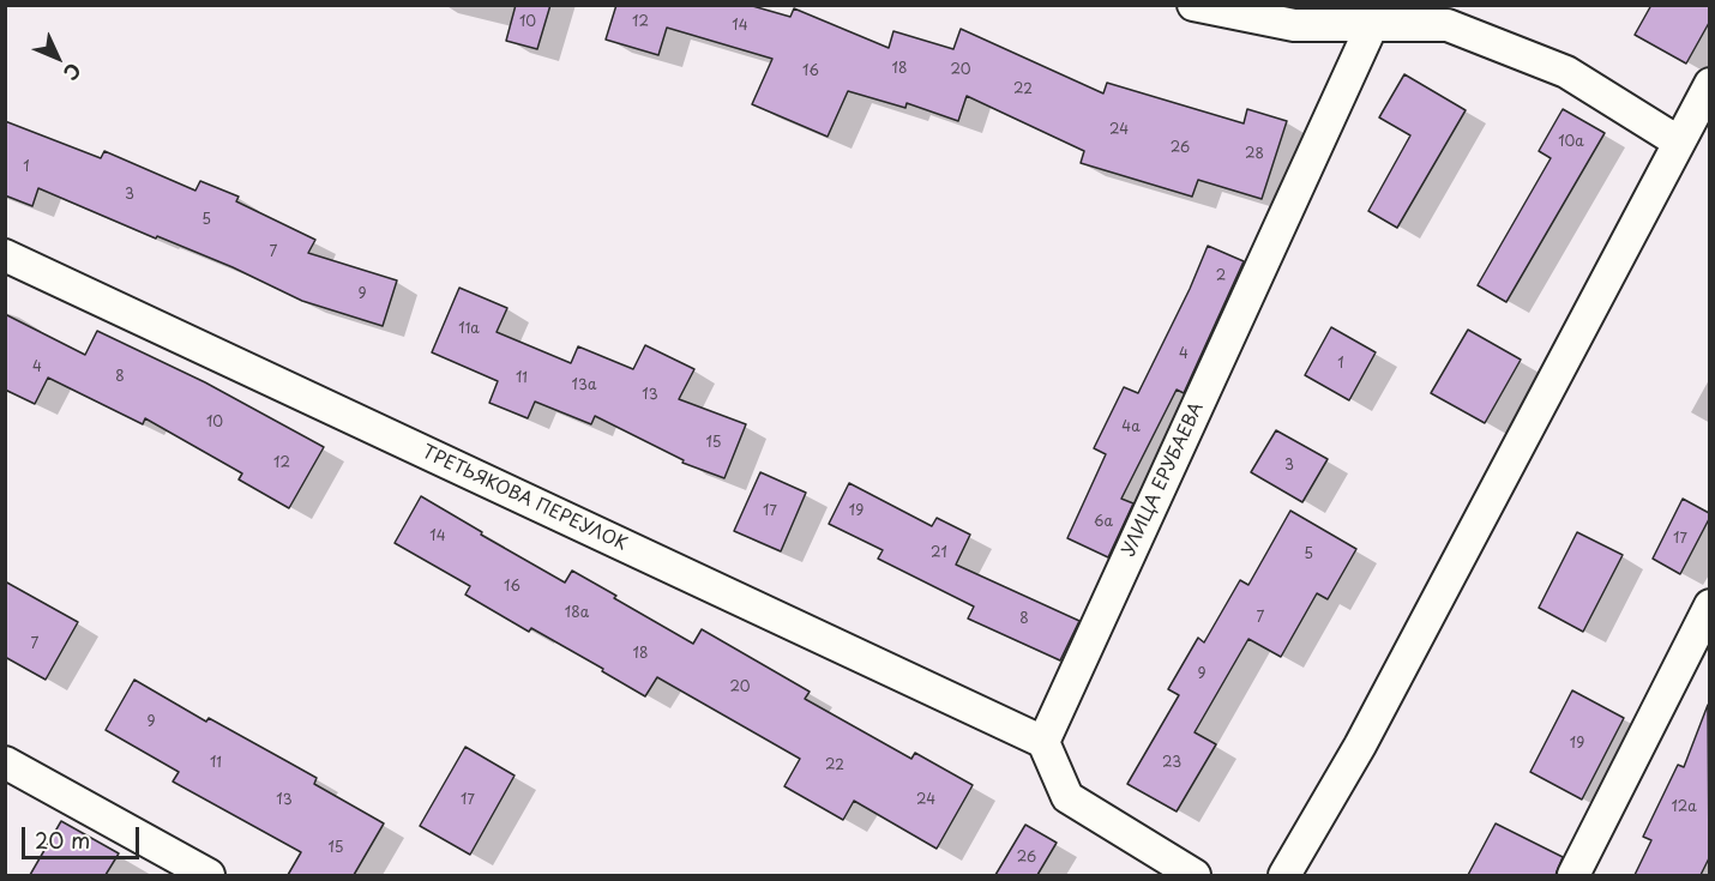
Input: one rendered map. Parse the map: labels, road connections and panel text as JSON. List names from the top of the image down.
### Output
{
  "streets": {
    "street": ["УЛИЦА ЕРУБАЕВА", "ТРЕТЬЯКОВА ПЕРЕУЛОК"]
  },
  "crossings": [
    ["УЛИЦА ЕРУБАЕВА", "ТРЕТЬЯКОВА ПЕРЕУЛОК"]
  ],
  "house_numbers": [
    "10",
    "12",
    "14",
    "18",
    "20",
    "16",
    "22",
    "24",
    "10а",
    "26",
    "28",
    "1",
    "3",
    "5",
    "7",
    "2",
    "9",
    "11а",
    "4",
    "1",
    "4",
    "8",
    "11",
    "13а",
    "13",
    "10",
    "4а",
    "15",
    "12",
    "3",
    "17",
    "19",
    "6а",
    "14",
    "17",
    "21",
    "5",
    "16",
    "18а",
    "7",
    "8",
    "7",
    "18",
    "9",
    "20",
    "9",
    "19",
    "11",
    "23",
    "22",
    "13",
    "17",
    "24",
    "12а",
    "15",
    "26"
  ],
  "scale_bar": "20 m",
  "north": "bottom right"
}
